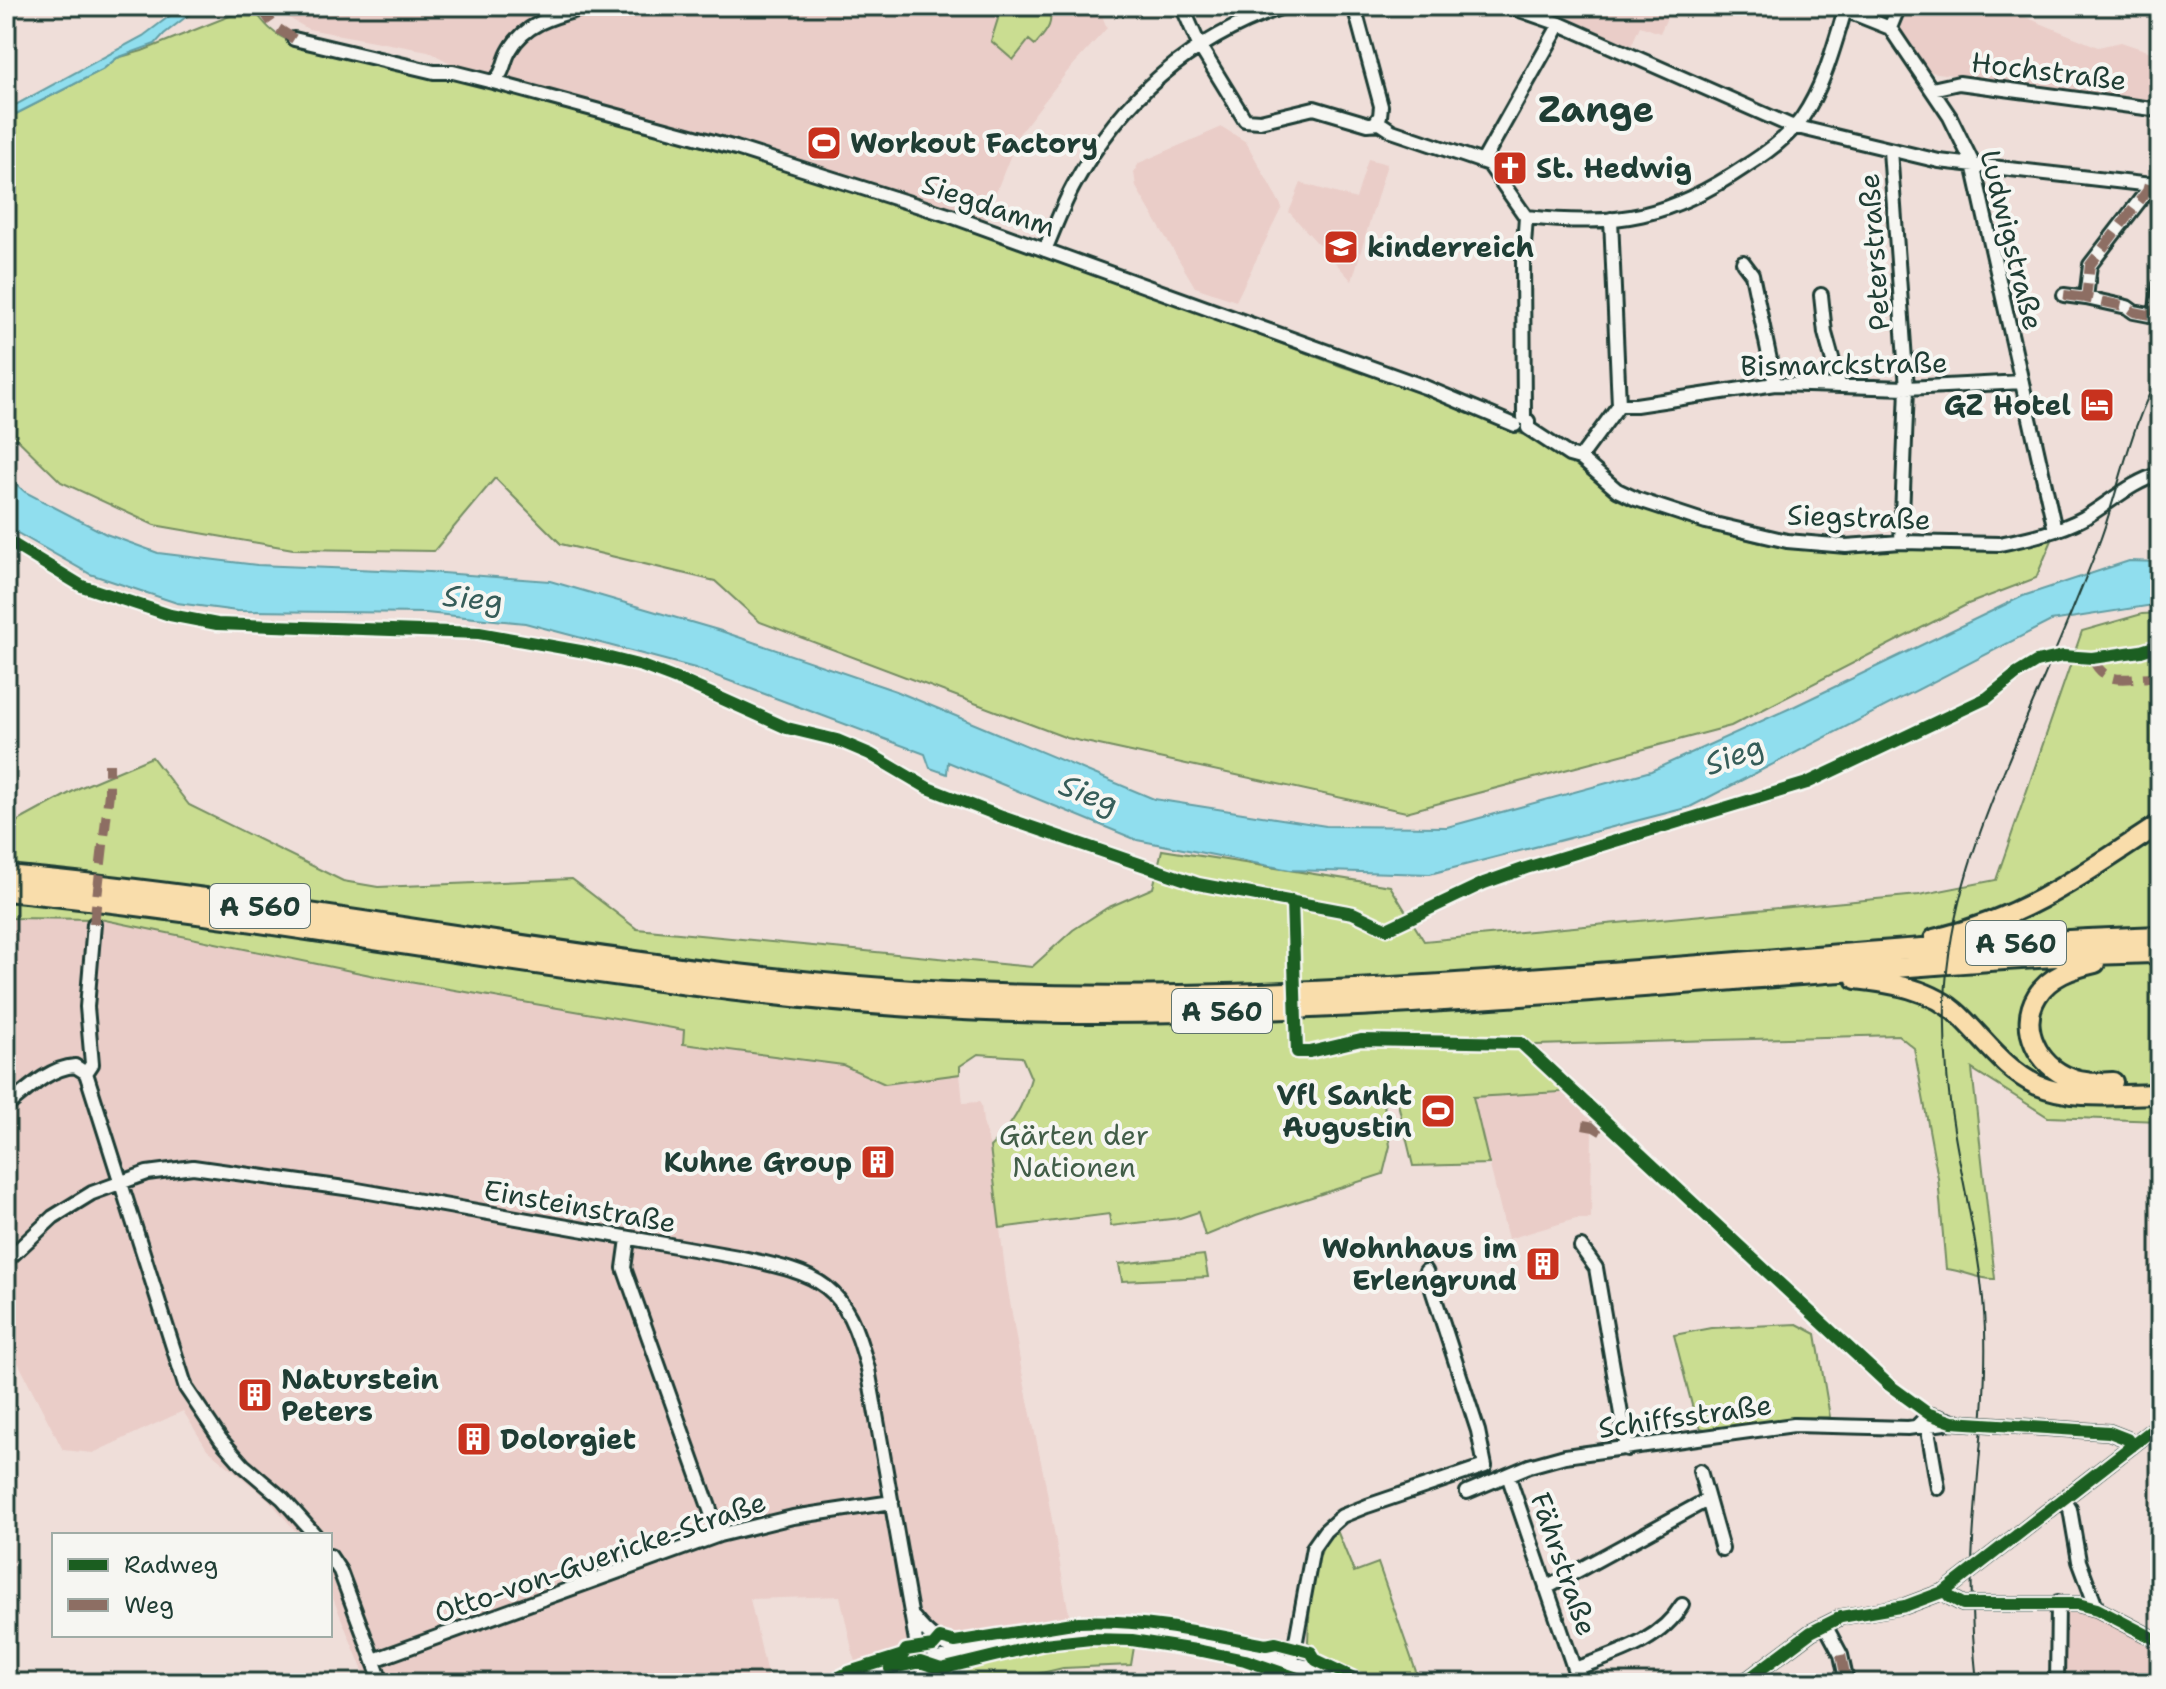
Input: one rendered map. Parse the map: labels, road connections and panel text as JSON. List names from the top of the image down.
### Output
{
  "streets": {
    "highway": ["A 560"],
    "street": [
      "Hochstraße",
      "Siegdamm",
      "Ludwigstraße",
      "Peterstraße",
      "Bismarckstraße",
      "Siegstraße",
      "Einsteinstraße",
      "Schiffsstraße",
      "Otto-von-Guericke-Straße",
      "Fährstraße"
    ]
  },
  "crossings": [
    ["Hochstraße", "Ludwigstraße"],
    ["Siegdamm", "Siegstraße"],
    ["Ludwigstraße", "Bismarckstraße"],
    ["Ludwigstraße", "Siegstraße"],
    ["Peterstraße", "Bismarckstraße"],
    ["Peterstraße", "Siegstraße"],
    ["Einsteinstraße", "Otto-von-Guericke-Straße"],
    ["Schiffsstraße", "Fährstraße"]
  ],
  "districts": ["Zange"],
  "water": ["Sieg"],
  "parks": ["Gärten der Nationen"],
  "places": {
    "sports": ["Workout Factory", "Vfl Sankt Augustin"],
    "church": ["St. Hedwig"],
    "school or university": ["kinderreich"],
    "hotel": ["GZ Hotel"],
    "building": [
      "Kuhne Group",
      "Wohnhaus im Erlengrund",
      "Naturstein Peters",
      "Dolorgiet"
    ]
  },
  "legend": ["Radweg", "Weg"]
}
